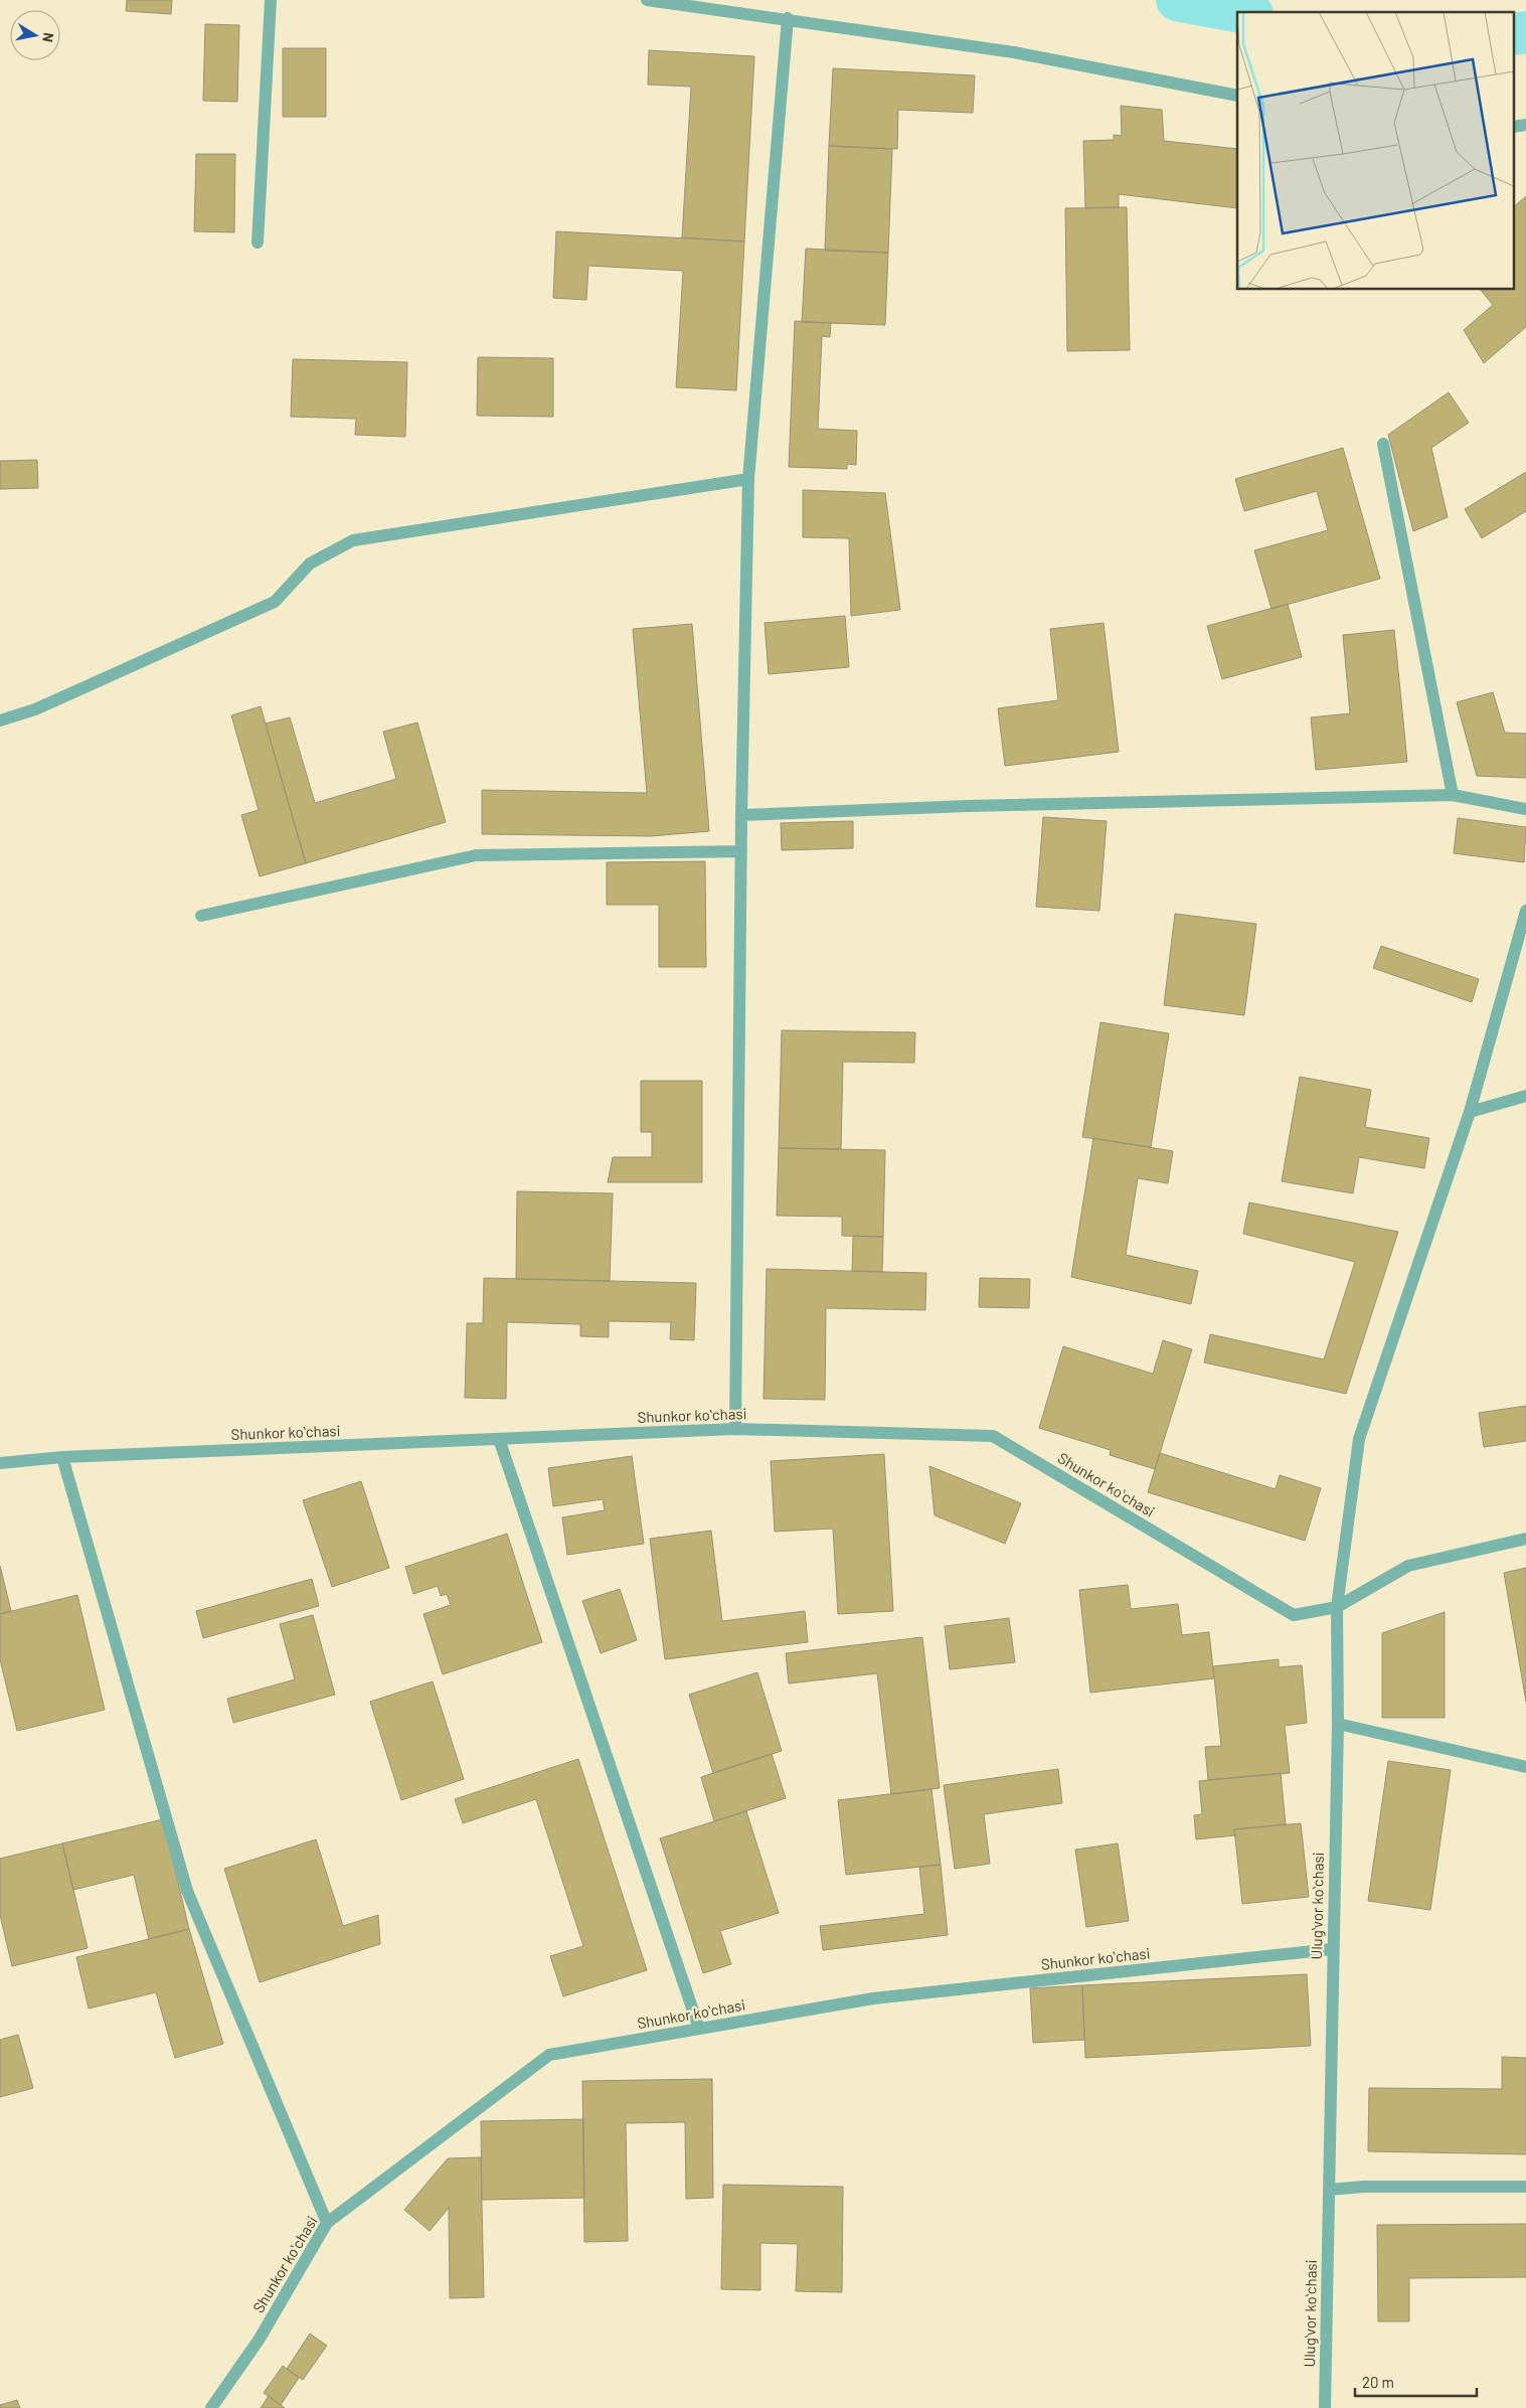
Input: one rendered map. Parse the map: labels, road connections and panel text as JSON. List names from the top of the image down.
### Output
{
  "streets": {
    "street": ["Shunkor koʻchasi", "Ulugʻvor koʻchasi"]
  },
  "crossings": [
    ["Shunkor koʻchasi", "Ulugʻvor koʻchasi"]
  ],
  "scale_bar": "20 m",
  "north": "right"
}
